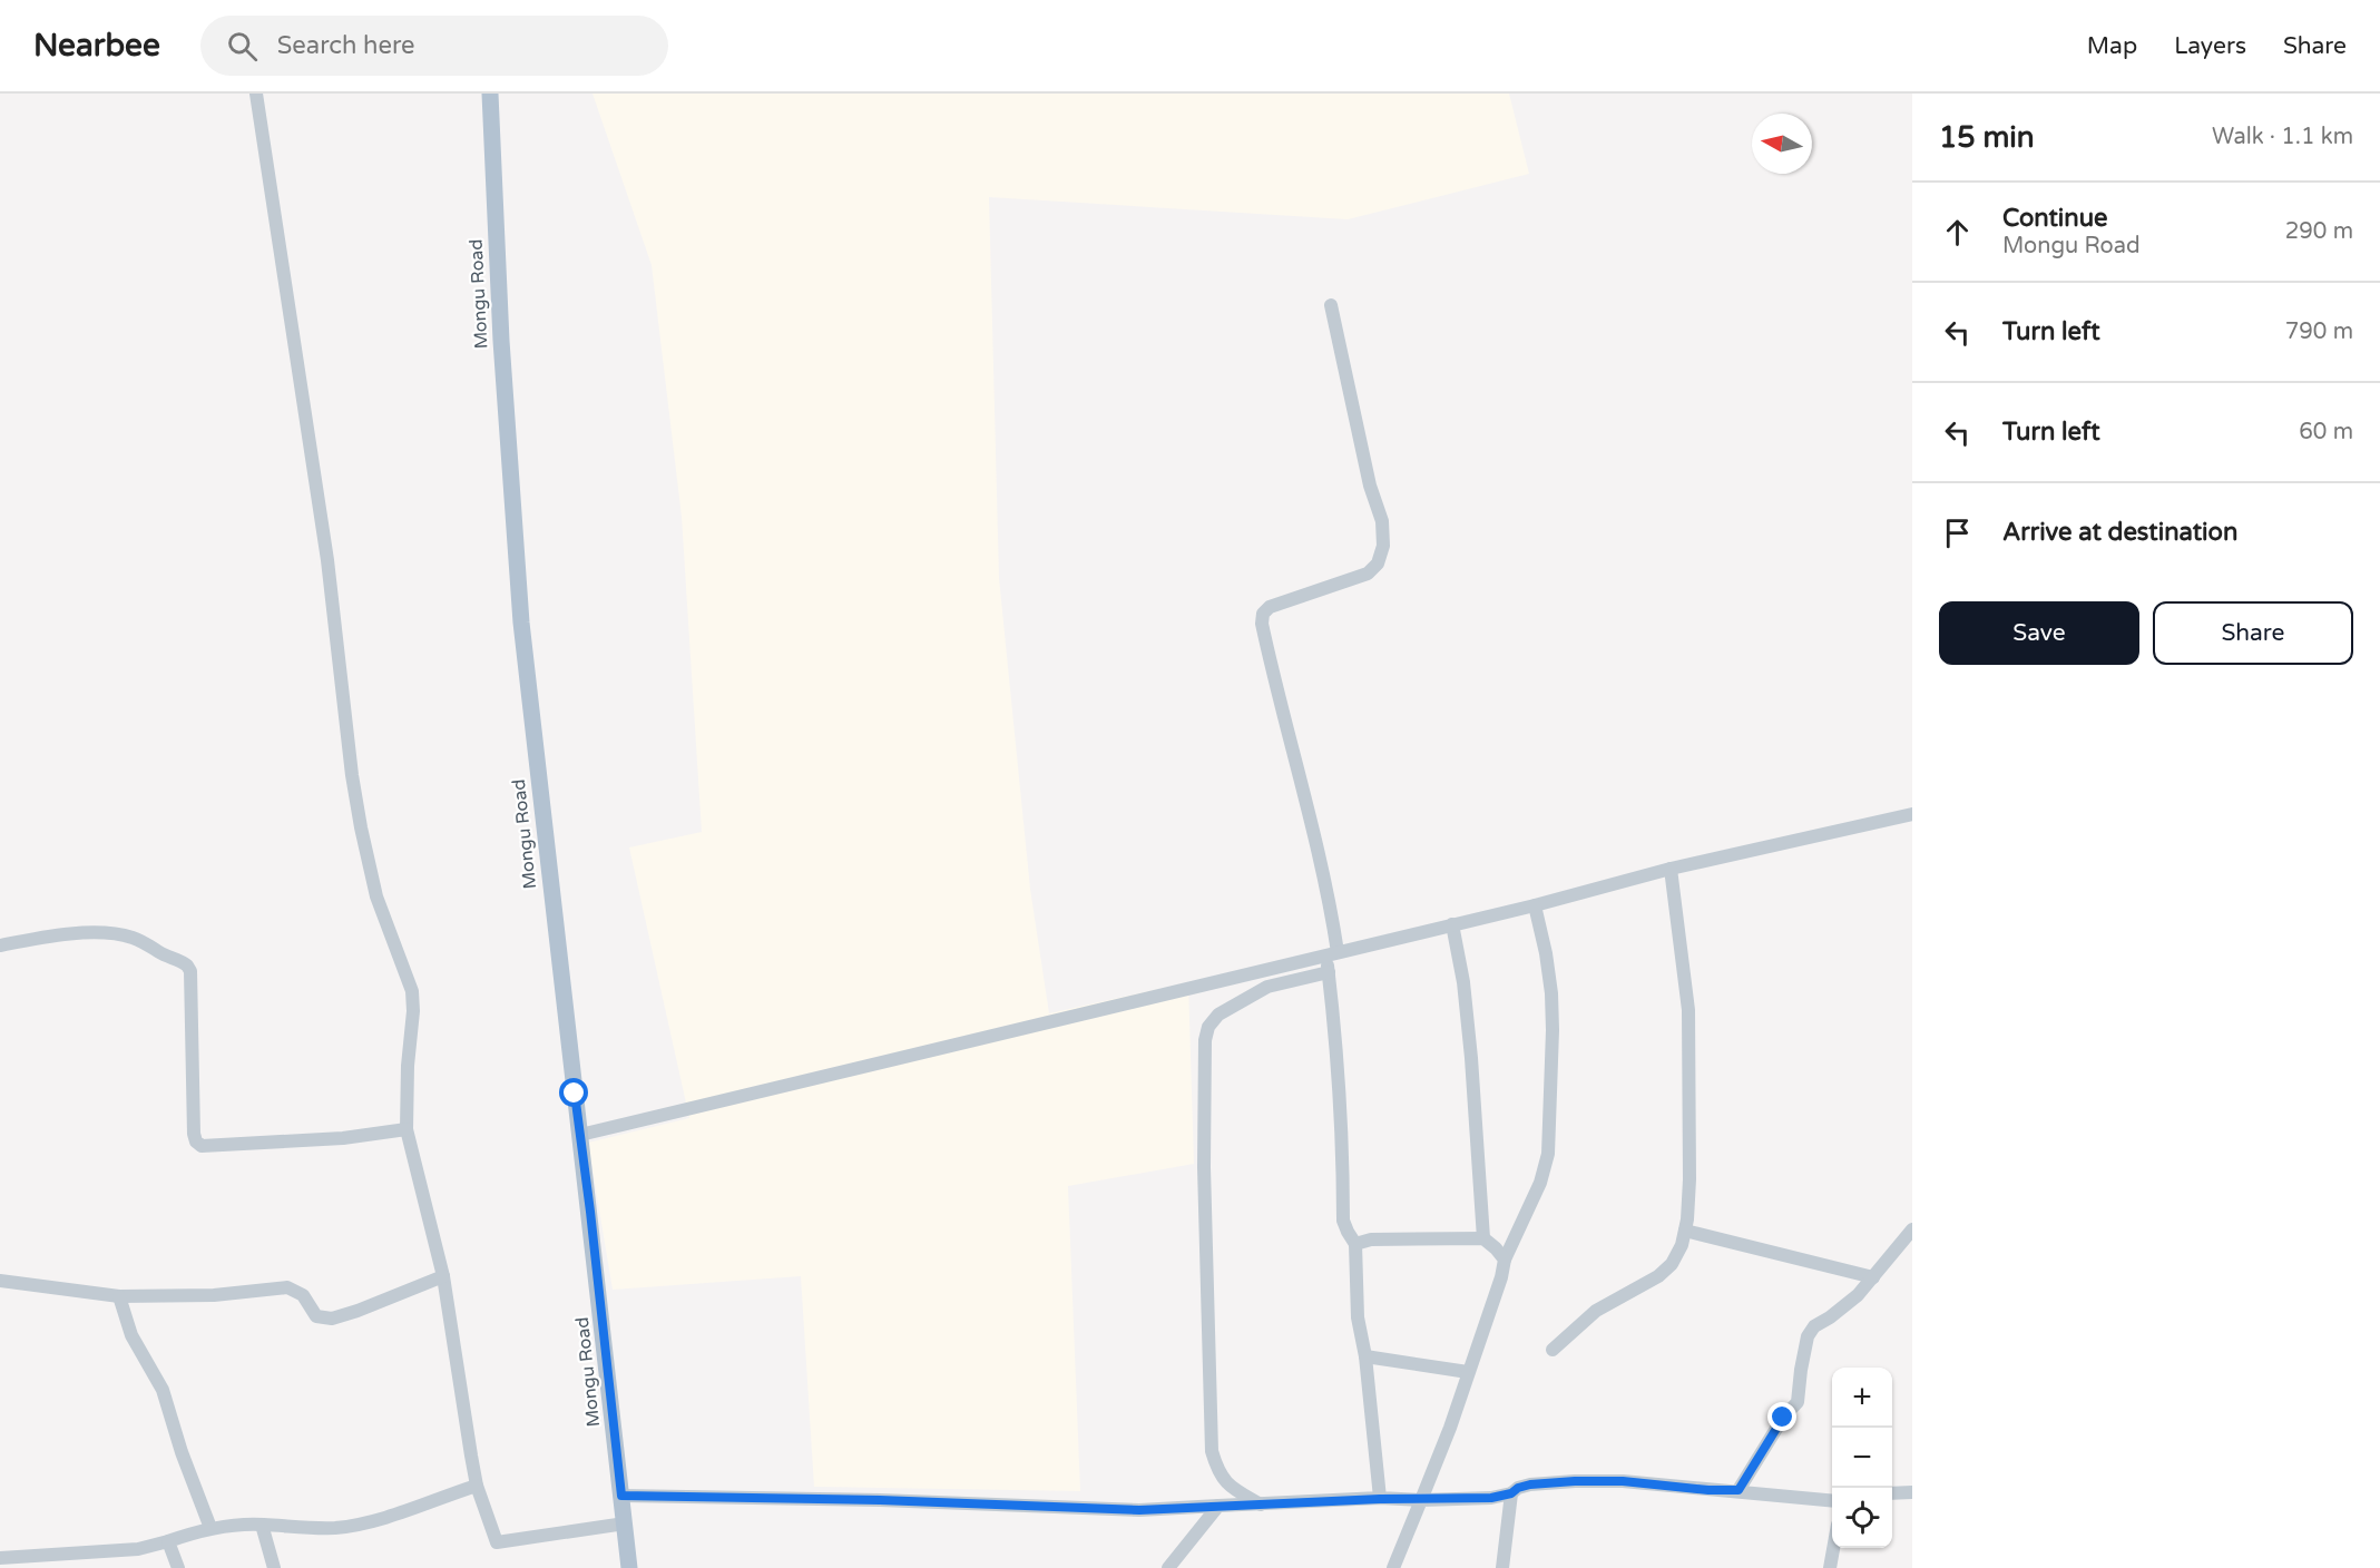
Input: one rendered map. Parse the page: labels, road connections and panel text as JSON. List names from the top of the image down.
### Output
{
  "streets": {
    "main road": ["Mongu Road"]
  },
  "north": "left",
  "page": {
    "header": "Nearbee",
    "search": "Search here",
    "nav": ["Map", "Layers", "Share"],
    "heading": ["15 min", "Walk · 1.1 km"],
    "list": [
      ["Continue", "Mongu Road", "290 m"],
      ["Turn left", "790 m"],
      ["Turn left", "60 m"],
      "Arrive at destination"
    ],
    "buttons": ["Save", "Share"],
    "map_buttons": ["+", "−"]
  }
}
